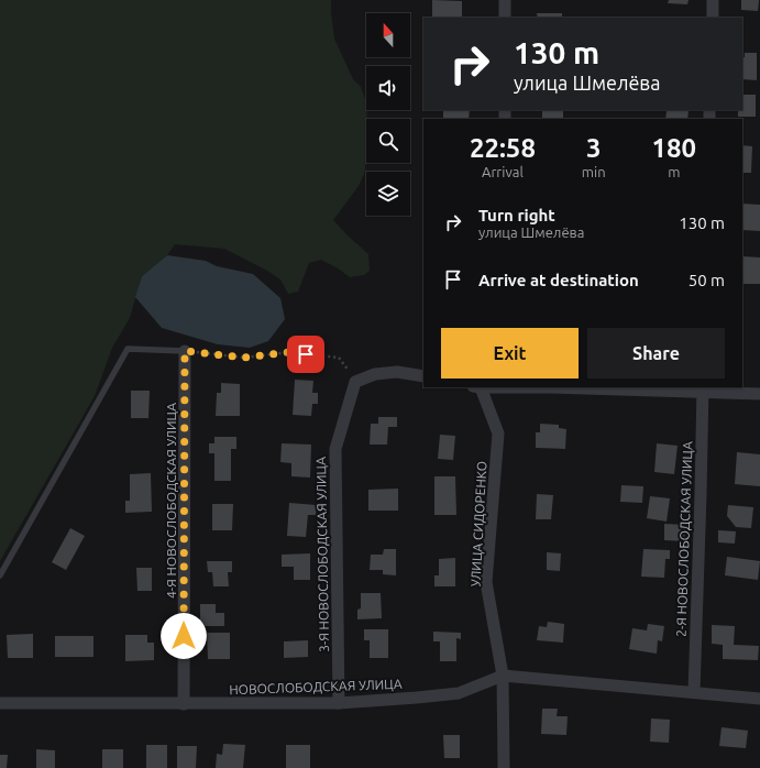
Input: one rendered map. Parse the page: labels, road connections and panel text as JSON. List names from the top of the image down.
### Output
{
  "streets": {
    "street": [
      "4-Я НОВОСЛОБОДСКАЯ УЛИЦА",
      "УЛИЦА СИДОРЕНКО",
      "2-Я НОВОСЛОБОДСКАЯ УЛИЦА",
      "3-Я НОВОСЛОБОДСКАЯ УЛИЦА",
      "НОВОСЛОБОДСКАЯ УЛИЦА"
    ]
  },
  "crossings": [
    ["4-Я НОВОСЛОБОДСКАЯ УЛИЦА", "НОВОСЛОБОДСКАЯ УЛИЦА"],
    ["УЛИЦА СИДОРЕНКО", "НОВОСЛОБОДСКАЯ УЛИЦА"],
    ["2-Я НОВОСЛОБОДСКАЯ УЛИЦА", "НОВОСЛОБОДСКАЯ УЛИЦА"],
    ["3-Я НОВОСЛОБОДСКАЯ УЛИЦА", "НОВОСЛОБОДСКАЯ УЛИЦА"]
  ],
  "north": "top",
  "page": {
    "turn": ["130 m", "улица Шмелёва"],
    "eta": [
      "22:58",
      "Arrival",
      "3",
      "min",
      "180",
      "m"
    ],
    "list": [
      {
        "name": "Turn right",
        "note": "улица Шмелёва",
        "value": "130 m"
      },
      {
        "name": "Arrive at destination",
        "value": "50 m"
      }
    ],
    "buttons": ["Exit", "Share"]
  }
}
